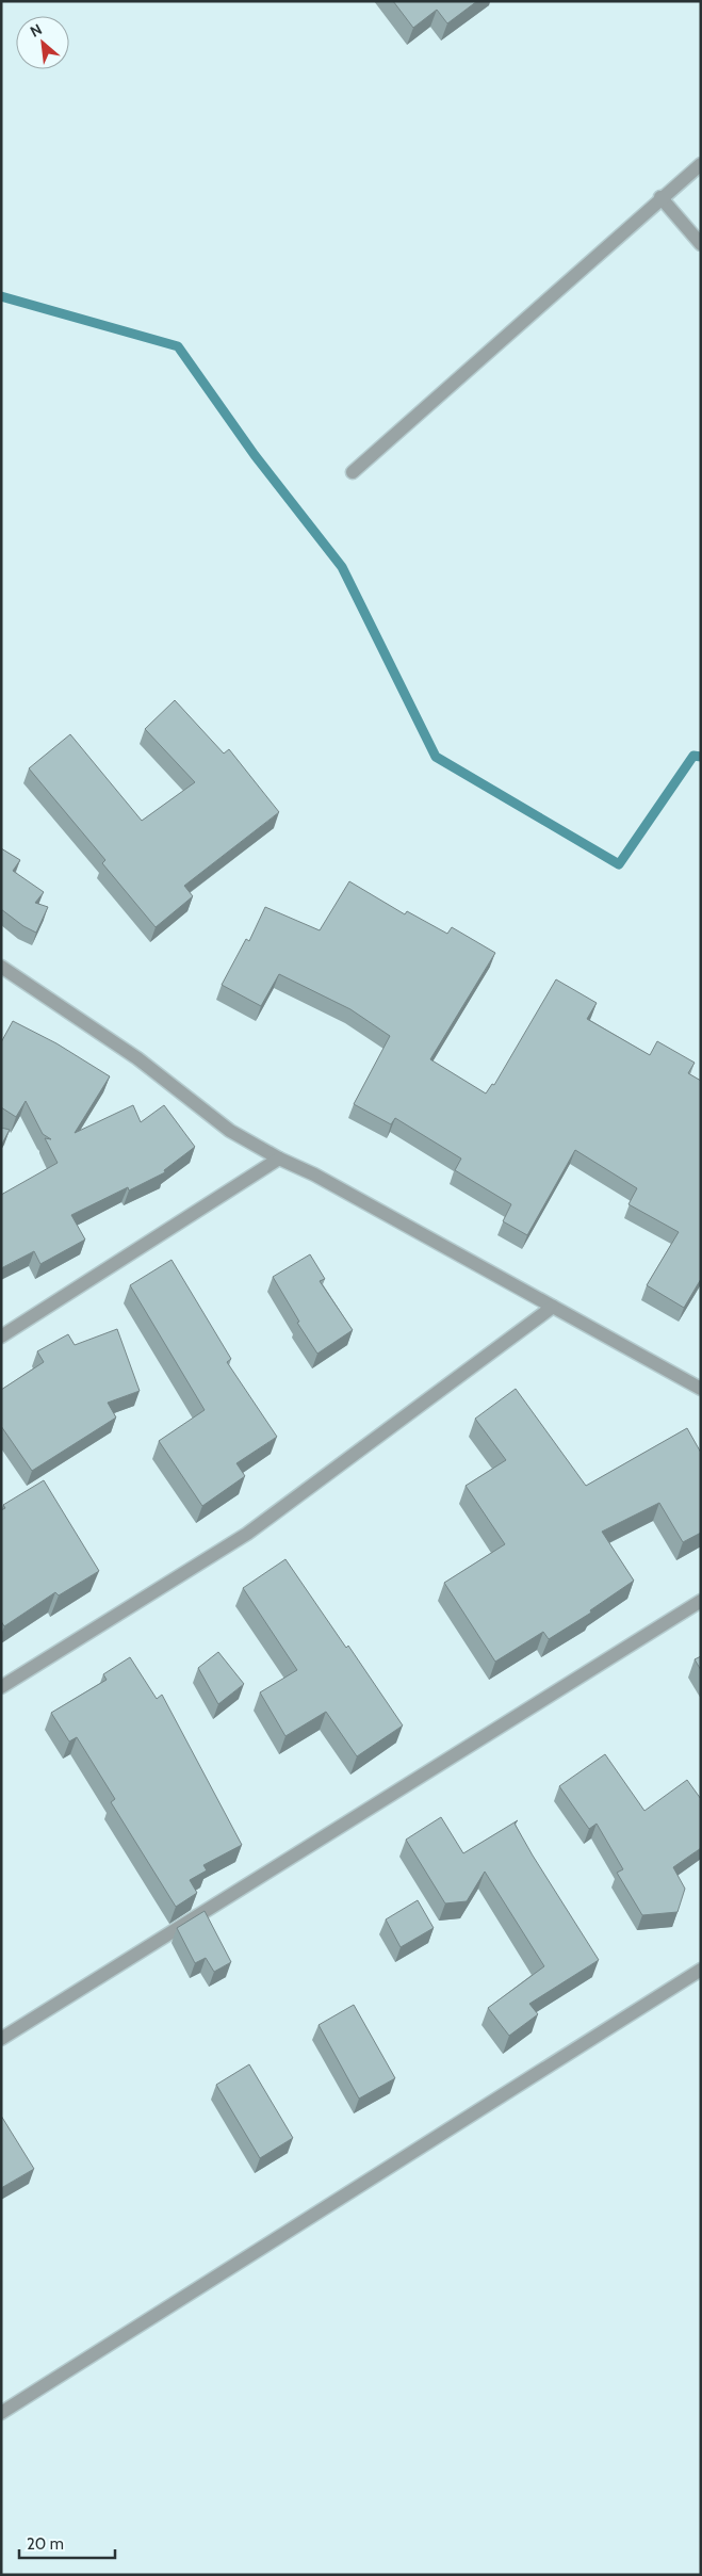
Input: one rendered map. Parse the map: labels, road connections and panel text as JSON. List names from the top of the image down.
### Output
{
  "scale_bar": "20 m",
  "north": "top left"
}
